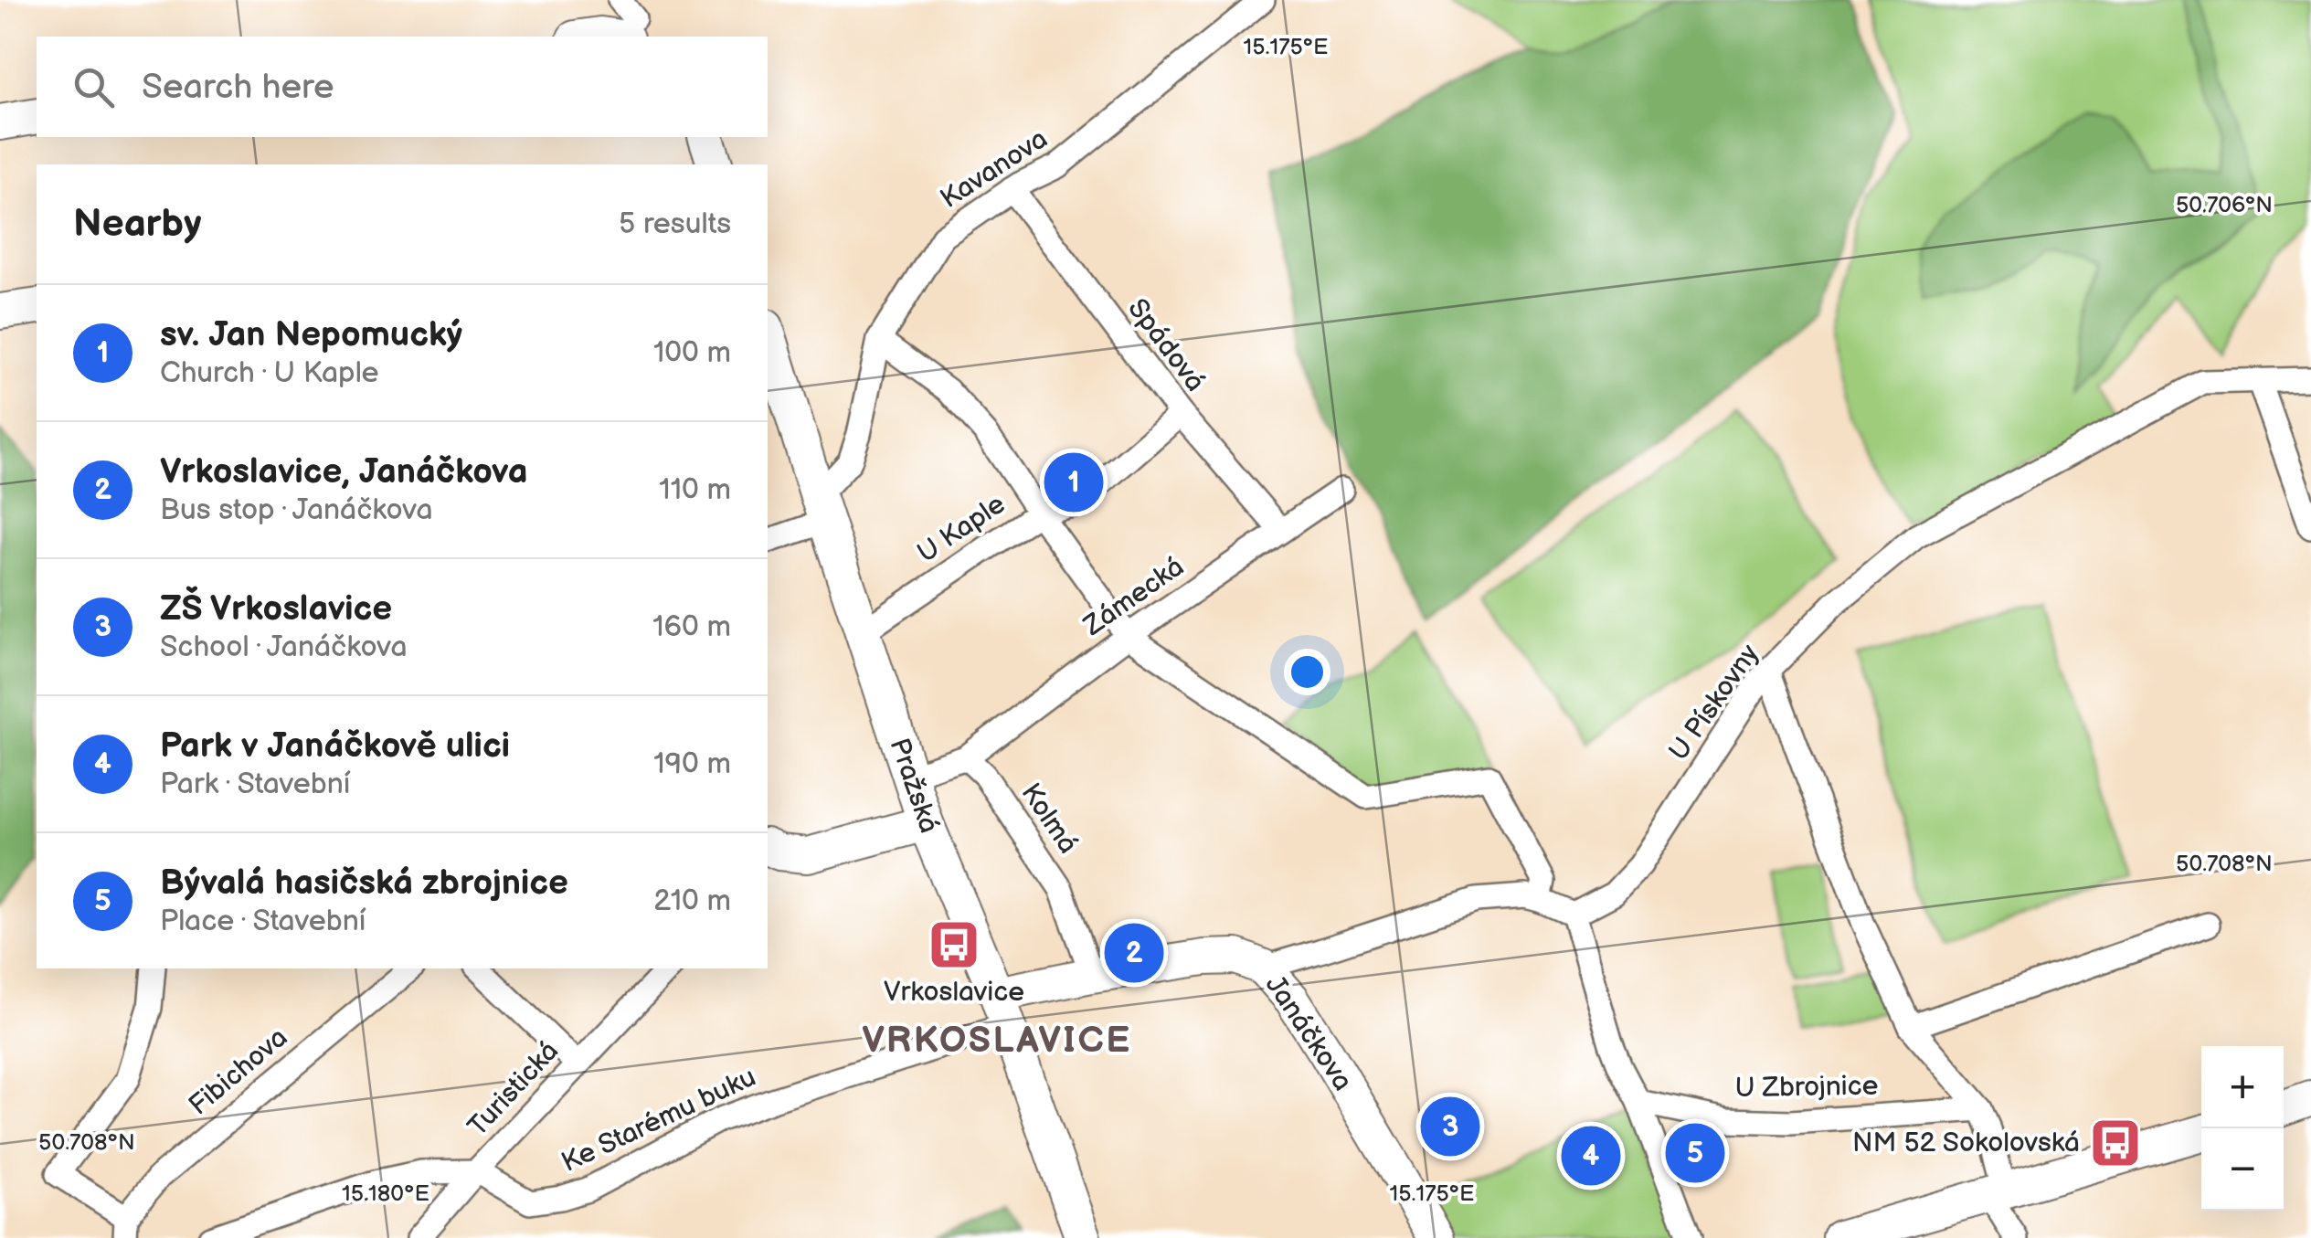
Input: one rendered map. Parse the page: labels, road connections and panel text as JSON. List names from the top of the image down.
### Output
{
  "streets": {
    "street": [
      "Kavanova",
      "Spádová",
      "U Kaple",
      "Zámecká",
      "U Pískovny",
      "Pražská",
      "Kolmá",
      "Janáčkova",
      "Fibichova",
      "U Zbrojnice",
      "Turistická",
      "Ke Starému buku"
    ]
  },
  "crossings": [
    ["Kavanova", "Spádová"],
    ["Kavanova", "Pražská"],
    ["Spádová", "U Kaple"],
    ["Spádová", "Zámecká"],
    ["U Kaple", "Pražská"],
    ["Zámecká", "Kolmá"],
    ["Pražská", "Janáčkova"],
    ["Pražská", "Ke Starému buku"],
    ["Kolmá", "Janáčkova"],
    ["Janáčkova", "Ke Starému buku"],
    ["Turistická", "Ke Starému buku"]
  ],
  "districts": ["VRKOSLAVICE"],
  "places": {
    "bus stop": ["Vrkoslavice", "NM 52 Sokolovská"]
  },
  "page": {
    "search": "Search here",
    "heading": ["Nearby", "5 results"],
    "list": [
      {
        "mark": "1",
        "name": "sv. Jan Nepomucký",
        "note": "Church · U Kaple",
        "value": "100 m"
      },
      {
        "mark": "2",
        "name": "Vrkoslavice, Janáčkova",
        "note": "Bus stop · Janáčkova",
        "value": "110 m"
      },
      {
        "mark": "3",
        "name": "ZŠ Vrkoslavice",
        "note": "School · Janáčkova",
        "value": "160 m"
      },
      {
        "mark": "4",
        "name": "Park v Janáčkově ulici",
        "note": "Park · Stavební",
        "value": "190 m"
      },
      {
        "mark": "5",
        "name": "Bývalá hasičská zbrojnice",
        "note": "Place · Stavební",
        "value": "210 m"
      }
    ],
    "pins": [
      "1",
      "2",
      "3",
      "5",
      "4"
    ],
    "map_buttons": ["+", "−"]
  },
  "coordinates": [
    "15.175°E",
    "50.706°N",
    "50.708°N",
    "15.180°E"
  ]
}
